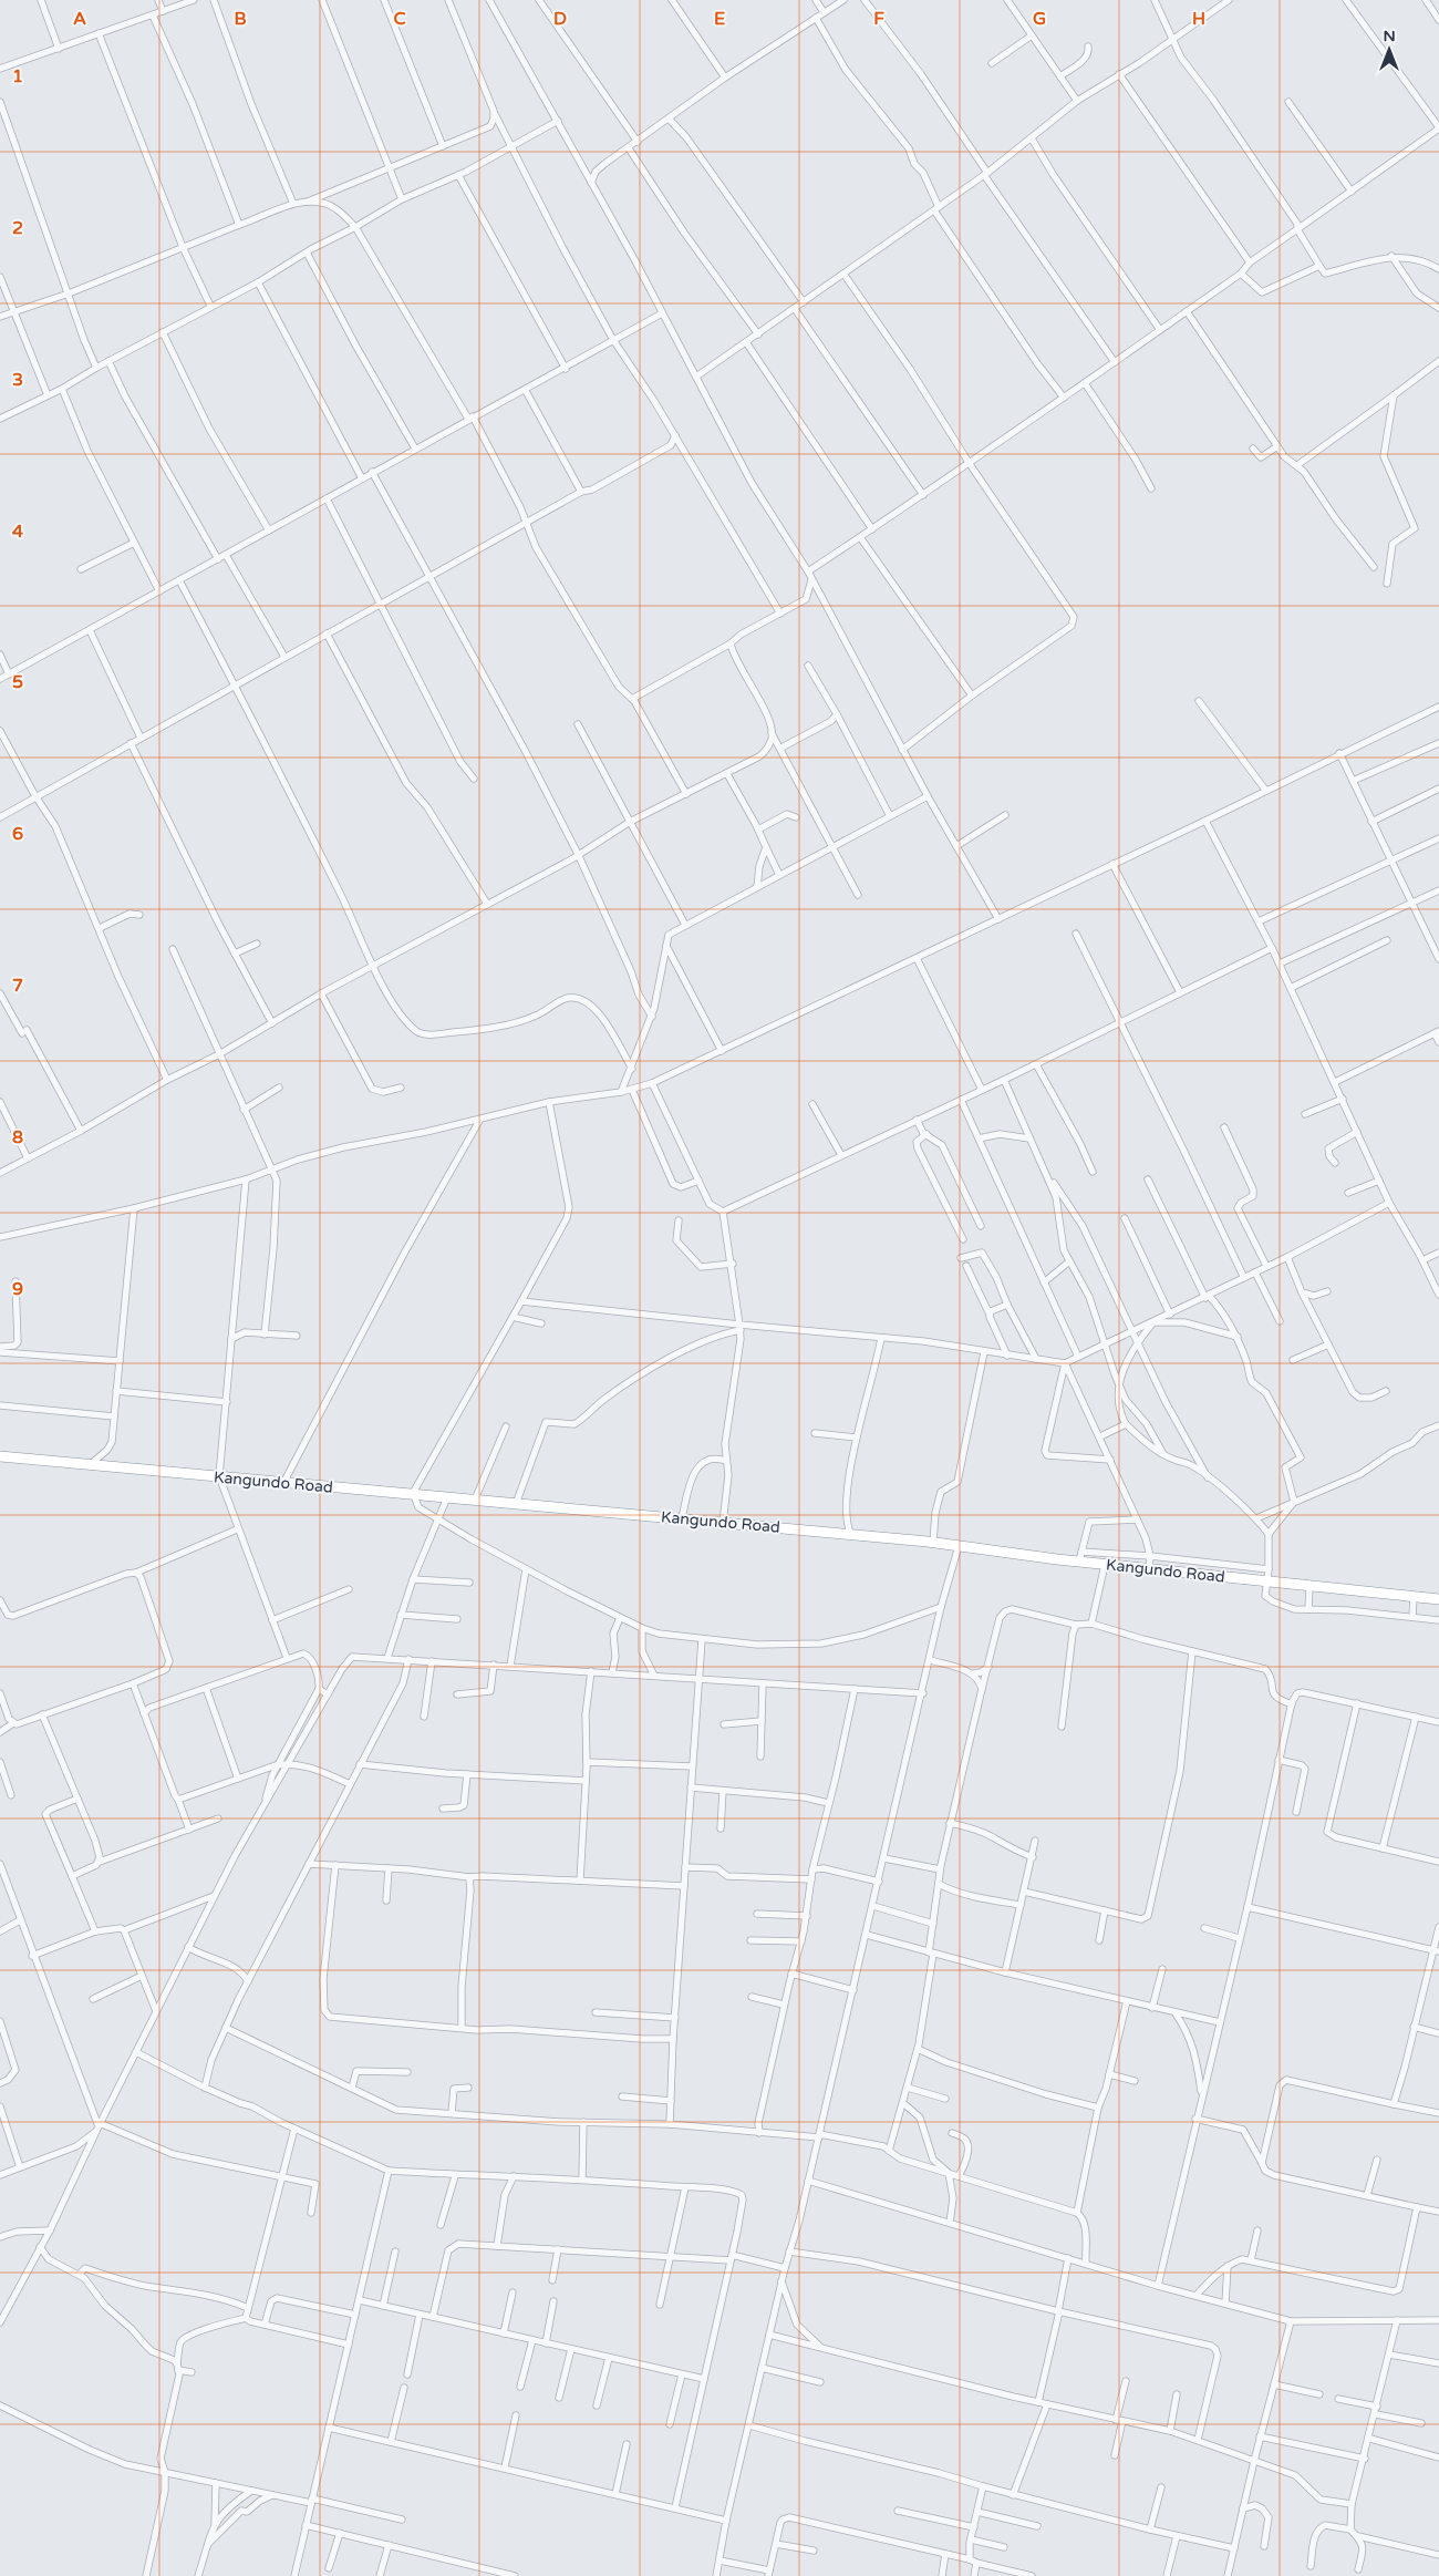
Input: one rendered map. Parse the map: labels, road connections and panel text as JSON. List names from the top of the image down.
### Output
{
  "streets": {
    "highway": ["Kangundo Road"]
  },
  "north": "top",
  "grid": {
    "columns": [
      "A",
      "B",
      "C",
      "D",
      "E",
      "F",
      "G",
      "H"
    ],
    "rows": [
      "1",
      "2",
      "3",
      "4",
      "5",
      "6",
      "7",
      "8",
      "9"
    ]
  }
}
